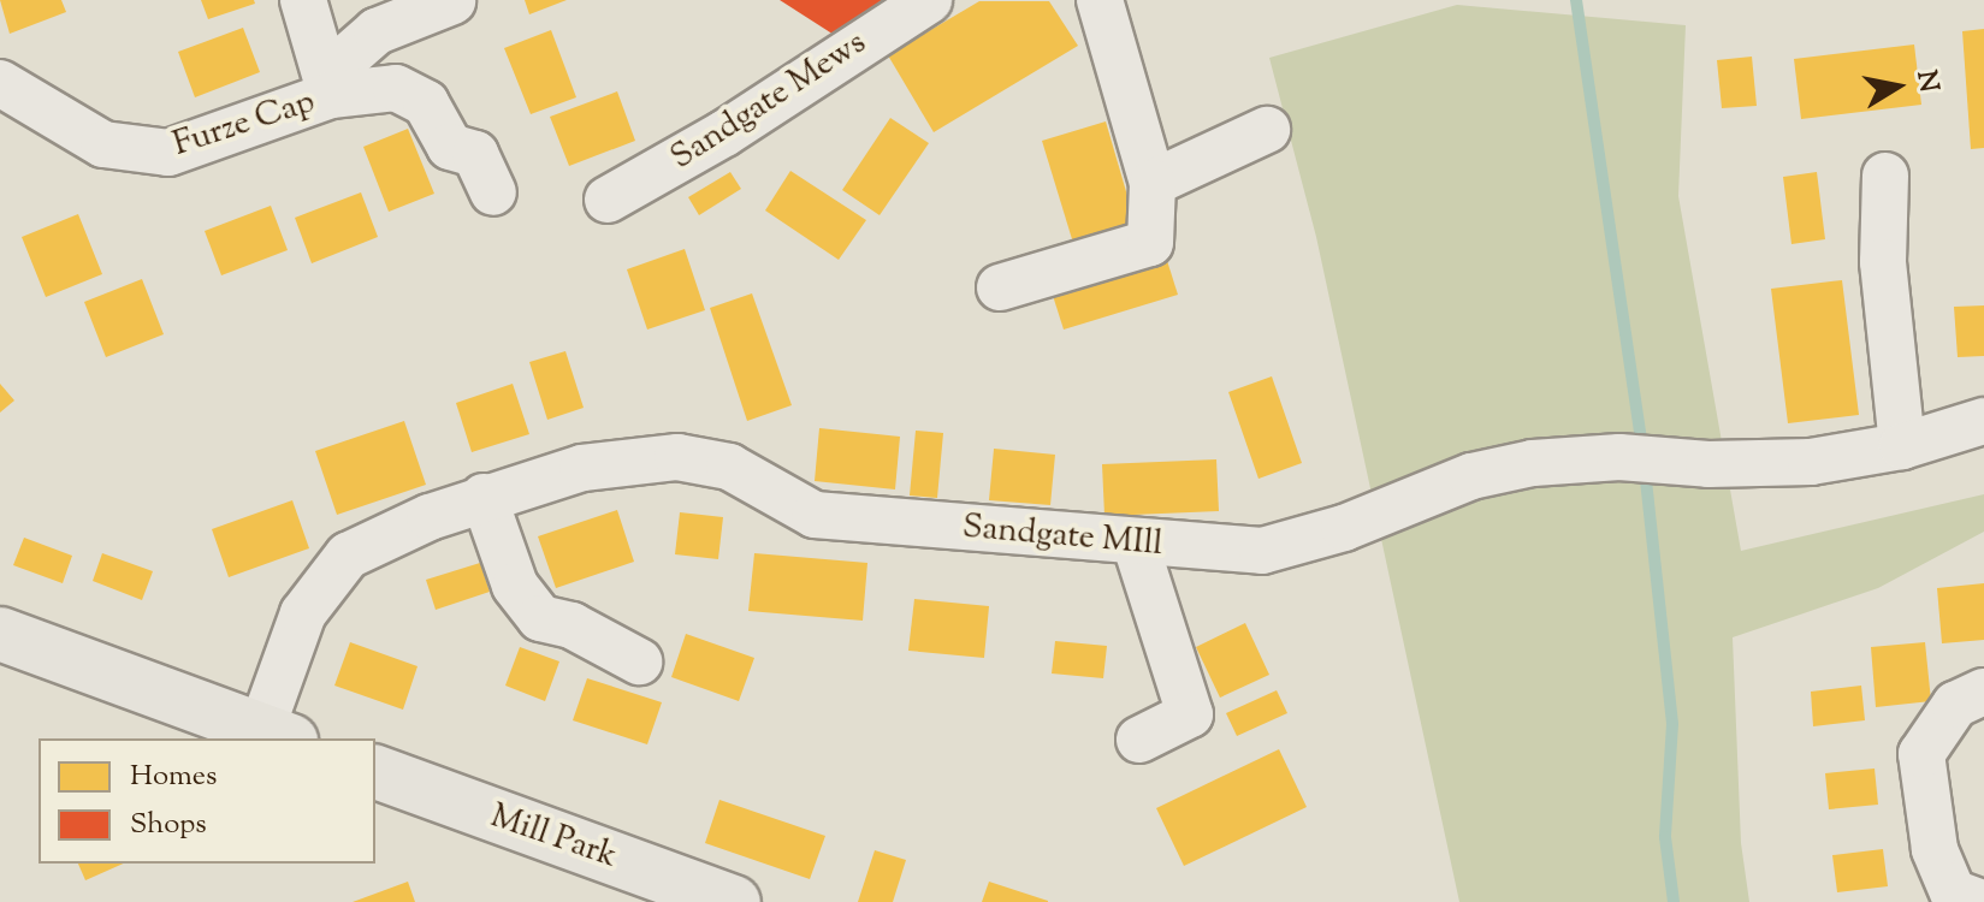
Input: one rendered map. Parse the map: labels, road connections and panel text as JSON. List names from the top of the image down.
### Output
{
  "streets": {
    "main road": ["Mill Park"],
    "street": ["Sandgate Mews", "Furze Cap", "Sandgate MIll"]
  },
  "legend": ["Homes", "Shops"],
  "north": "right"
}
